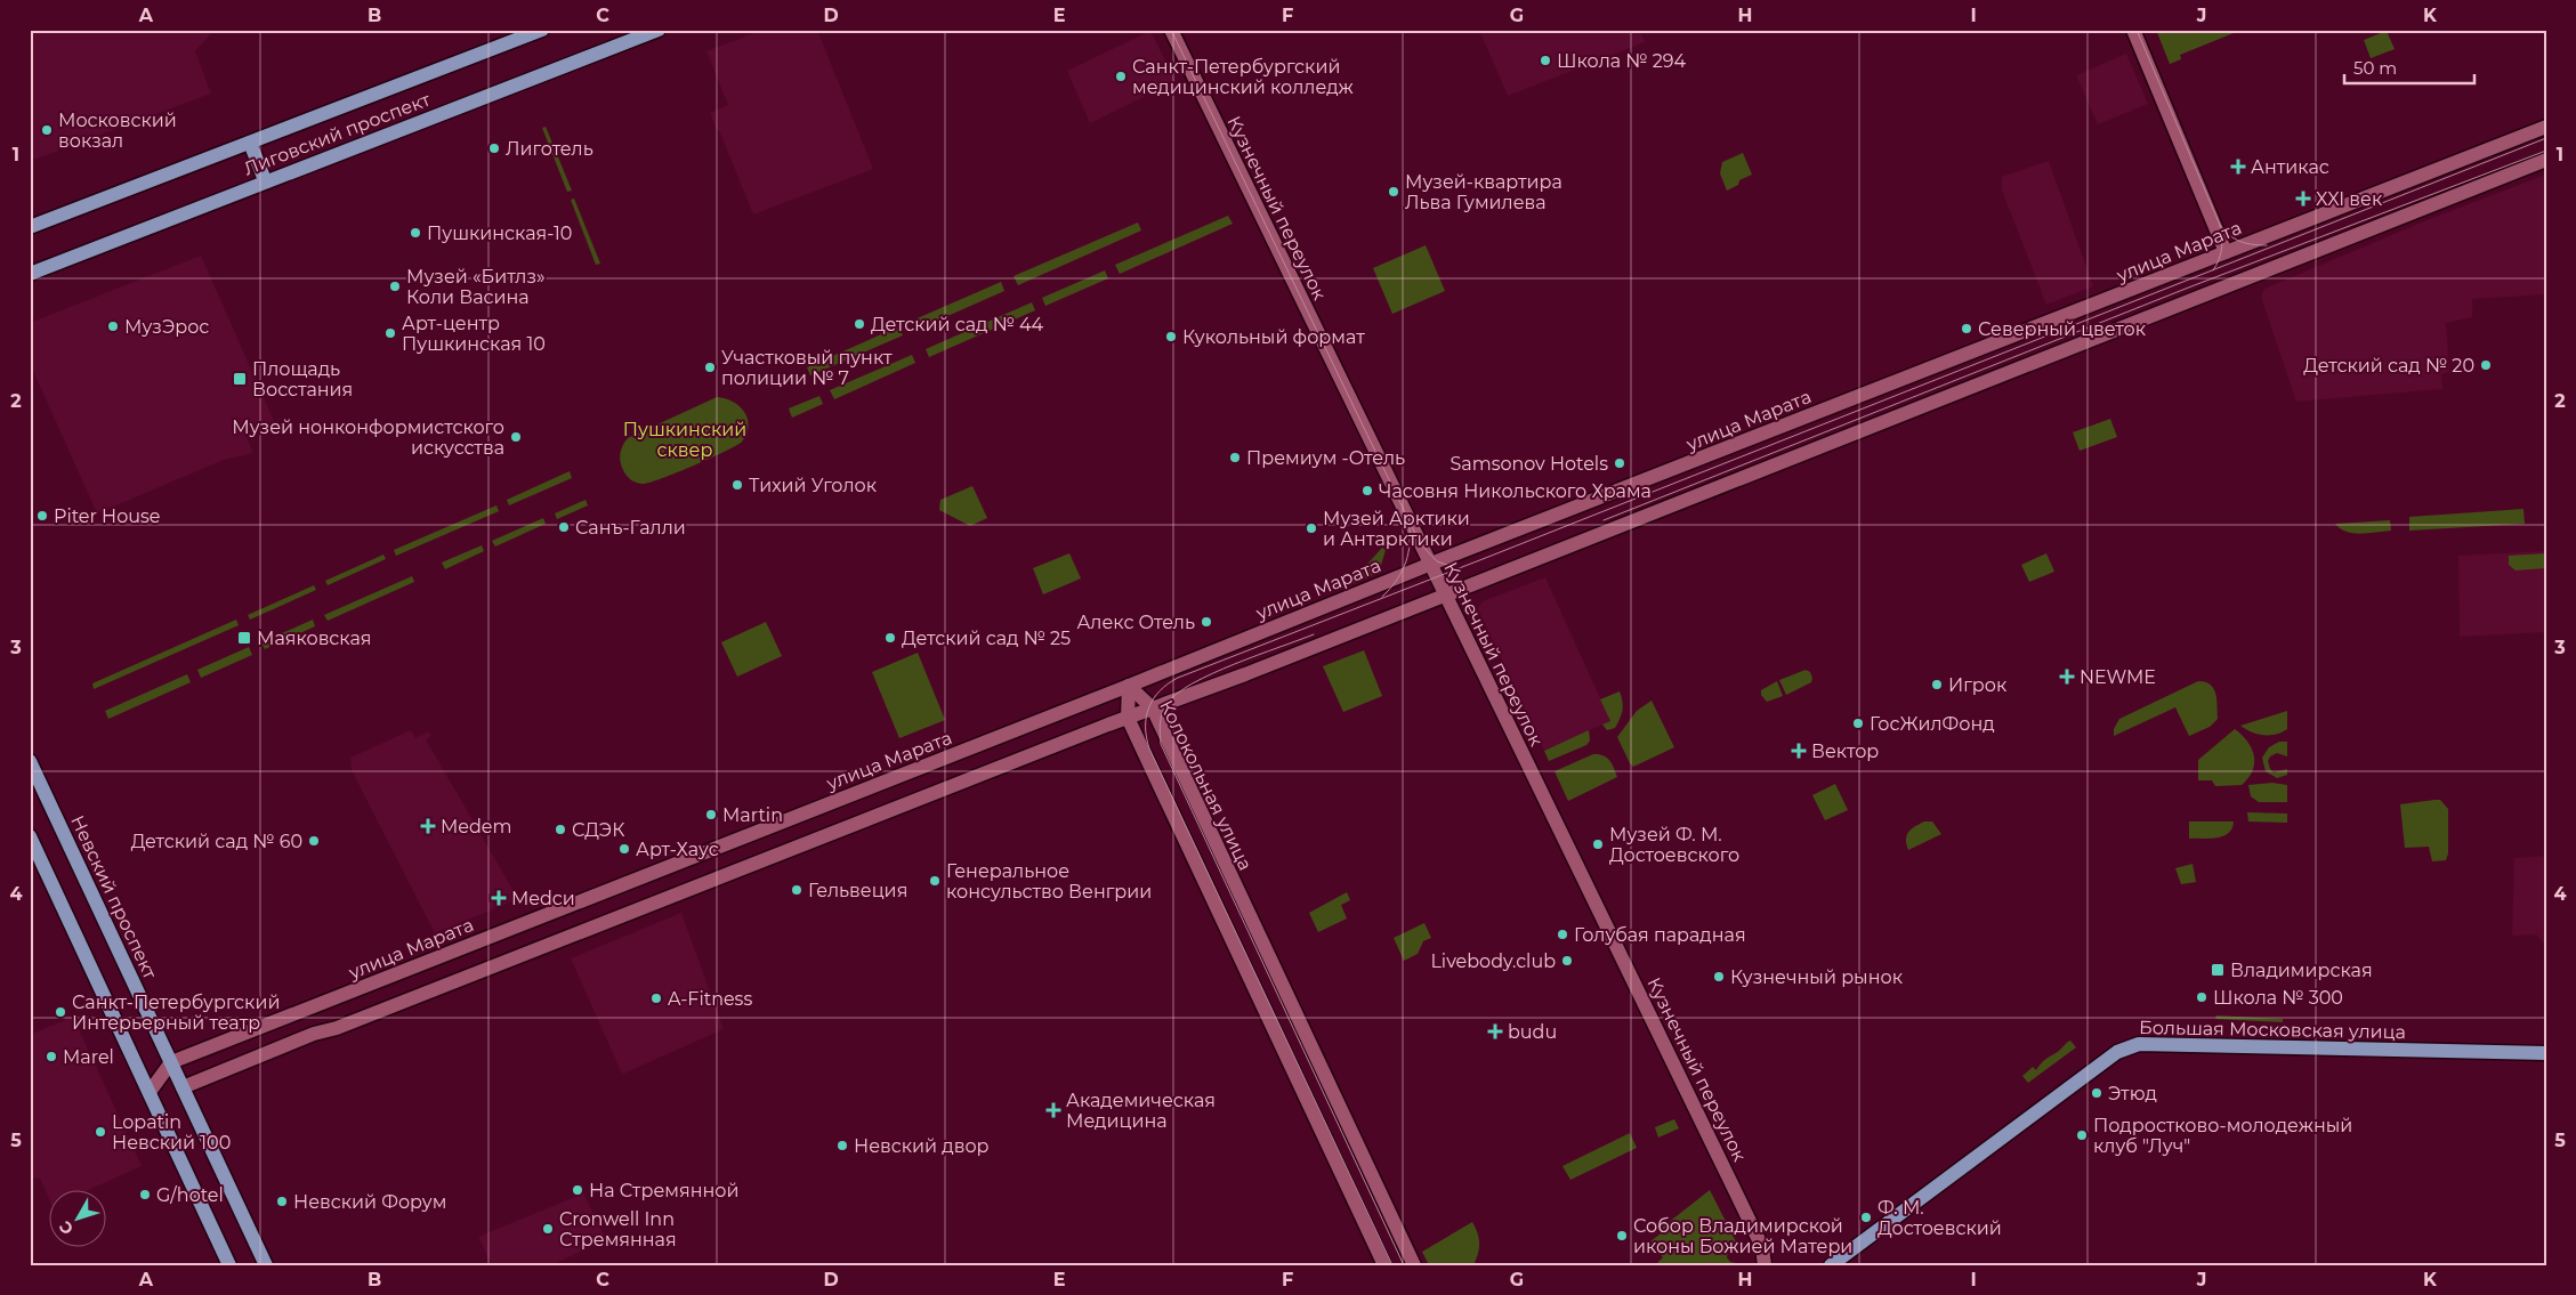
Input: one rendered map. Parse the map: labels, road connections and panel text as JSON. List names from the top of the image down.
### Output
{
  "streets": {
    "main road": ["Лиговский проспект", "Невский проспект", "Большая Московская улица"],
    "street": ["Кузнечный переулок", "улица Марата", "Колокольная улица"]
  },
  "crossings": [
    ["Кузнечный переулок", "улица Марата"],
    ["улица Марата", "Колокольная улица"],
    ["улица Марата", "Невский проспект"]
  ],
  "parks": ["Пушкинский сквер"],
  "places": {
    "other": [
      "Школа № 294",
      "Санкт-Петербургский медицинский колледж",
      "Московский вокзал",
      "Лиготель",
      "Музей-квартира Льва Гумилева",
      "Пушкинская-10",
      "Музей «Битлз» Коли Васина",
      "Детский сад № 44",
      "МузЭрос",
      "Северный цветок",
      "Арт-центр Пушкинская 10",
      "Кукольный формат",
      "Детский сад № 20",
      "Участковый пункт полиции № 7",
      "Музей нонконформистского искусства",
      "Премиум -Отель",
      "Samsonov Hotels",
      "Тихий Уголок",
      "Часовня Никольского Храма",
      "Piter House",
      "Санъ-Галли",
      "Музей Арктики и Антарктики",
      "Алекс Отель",
      "Детский сад № 25",
      "Игрок",
      "ГосЖилФонд",
      "Martin",
      "СДЭК",
      "Детский сад № 60",
      "Музей Ф. М. Достоевского",
      "Арт-Хаус",
      "Генеральное консульство Венгрии",
      "Гельвеция",
      "Голубая парадная",
      "Livebody.club",
      "Кузнечный рынок",
      "Школа № 300",
      "A-Fitness",
      "Санкт-Петербургский Интерьерный театр",
      "Marel",
      "Этюд",
      "Lopatin Невский 100",
      "Подростково-молодежный клуб \"Луч\"",
      "Невский двор",
      "На Стремянной",
      "G/hotel",
      "Невский Форум",
      "Ф. М. Достоевский",
      "Cronwell Inn Стремянная",
      "Собор Владимирской иконы Божией Матери"
    ],
    "health": [
      "Антикас",
      "XXI век",
      "NEWME",
      "Вектор",
      "Medem",
      "Medси",
      "budu",
      "Академическая Медицина"
    ],
    "transit": ["Площадь Восстания", "Маяковская", "Владимирская"]
  },
  "scale_bar": "50 m",
  "north": "bottom left",
  "grid": {
    "columns": [
      "A",
      "B",
      "C",
      "D",
      "E",
      "F",
      "G",
      "H",
      "I",
      "J",
      "K"
    ],
    "rows": [
      "1",
      "2",
      "3",
      "4",
      "5"
    ]
  }
}
